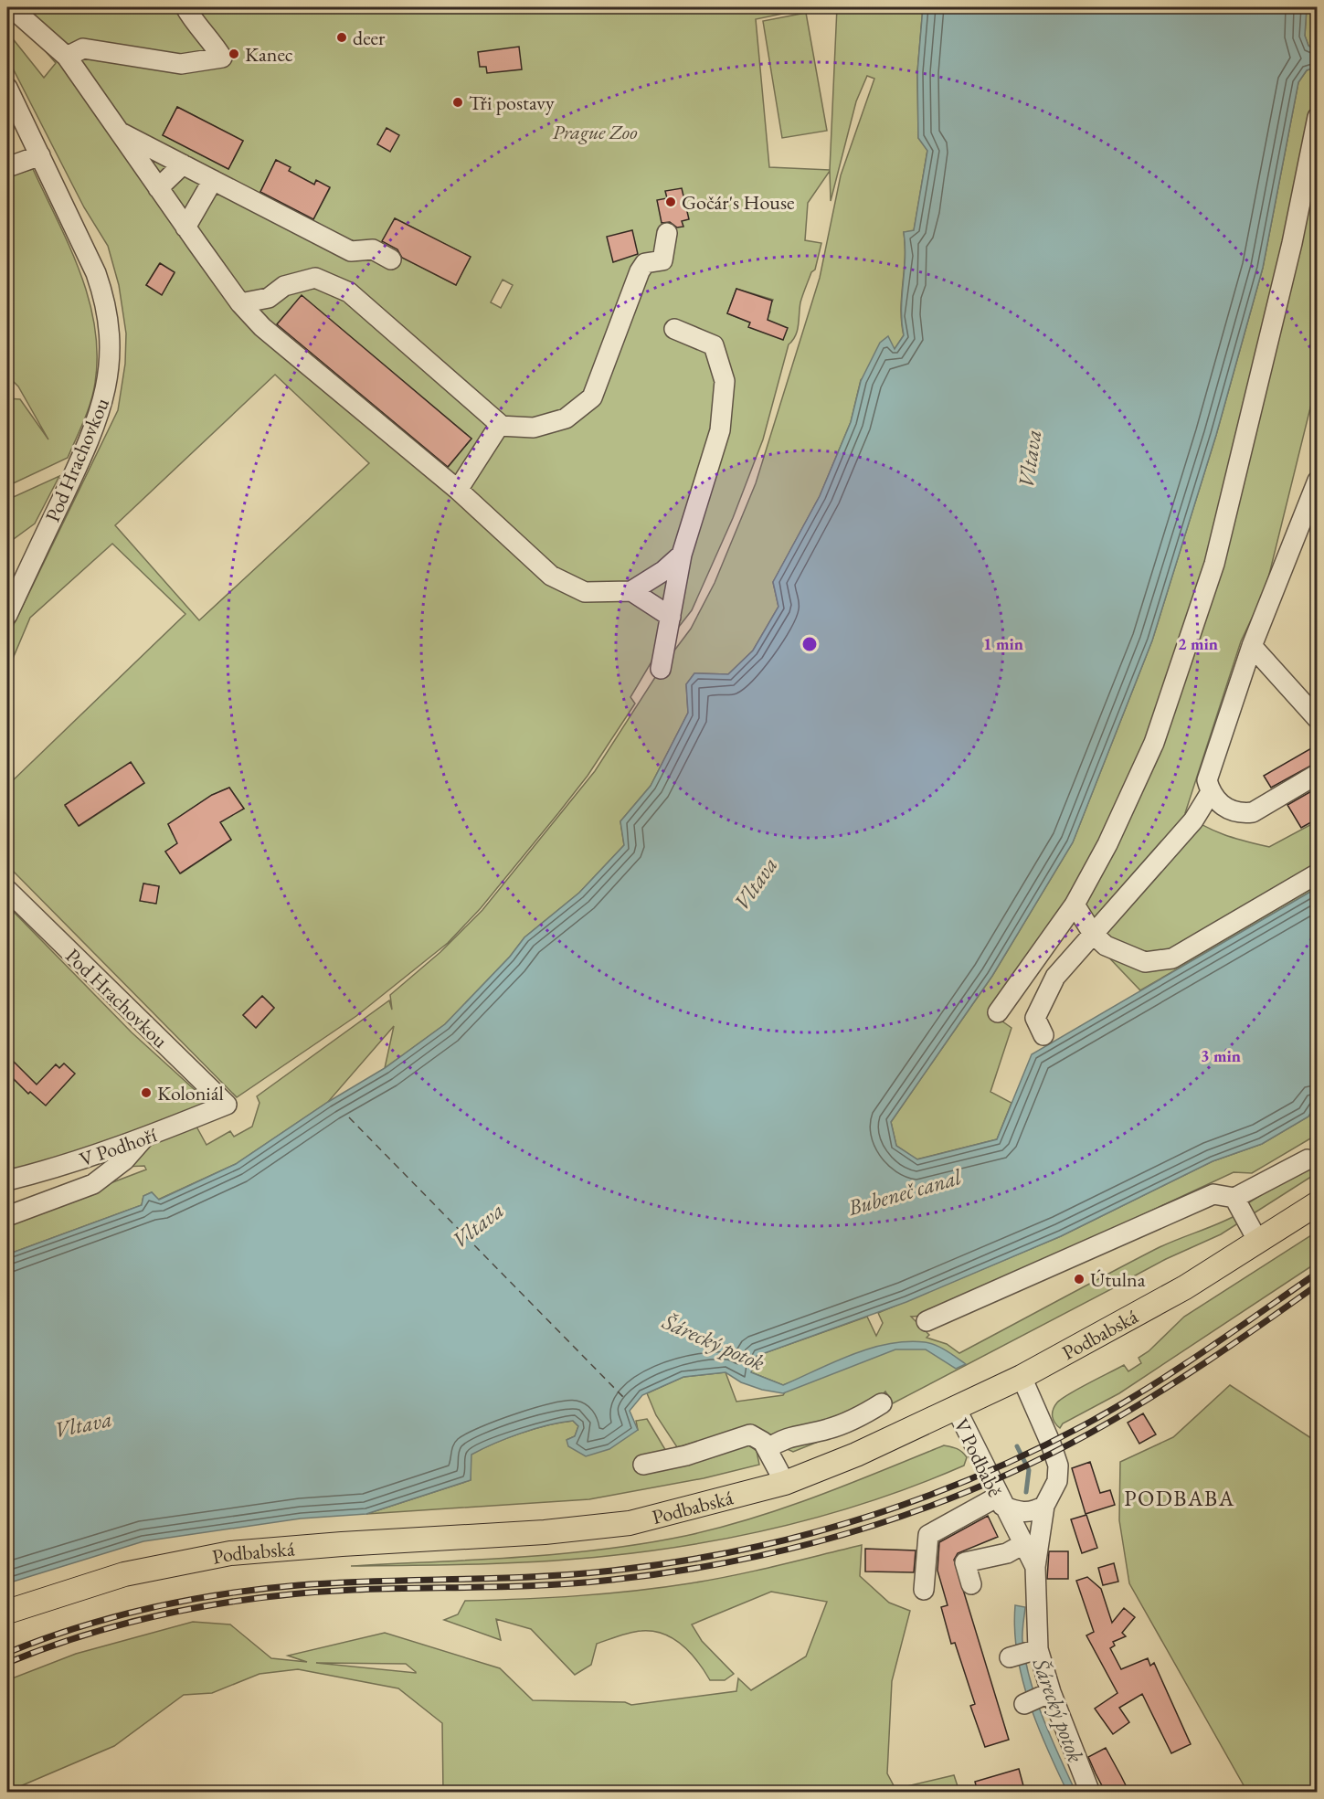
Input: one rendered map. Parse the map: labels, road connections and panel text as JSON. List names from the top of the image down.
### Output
{
  "streets": {
    "main road": ["Podbabská"],
    "street": ["Pod Hrachovkou", "V Podhoří", "V Podbabě"]
  },
  "crossings": [
    ["Pod Hrachovkou", "V Podhoří"],
    ["Podbabská", "V Podbabě"]
  ],
  "districts": ["PODBABA"],
  "water": ["Vltava", "Bubeneč canal", "Šárecký potok"],
  "parks": ["Prague Zoo"],
  "places": [
    "deer",
    "Kanec",
    "Tři postavy",
    "Gočár's House",
    "Koloniál",
    "Útulna"
  ],
  "rings": ["1 min", "2 min", "3 min"]
}
